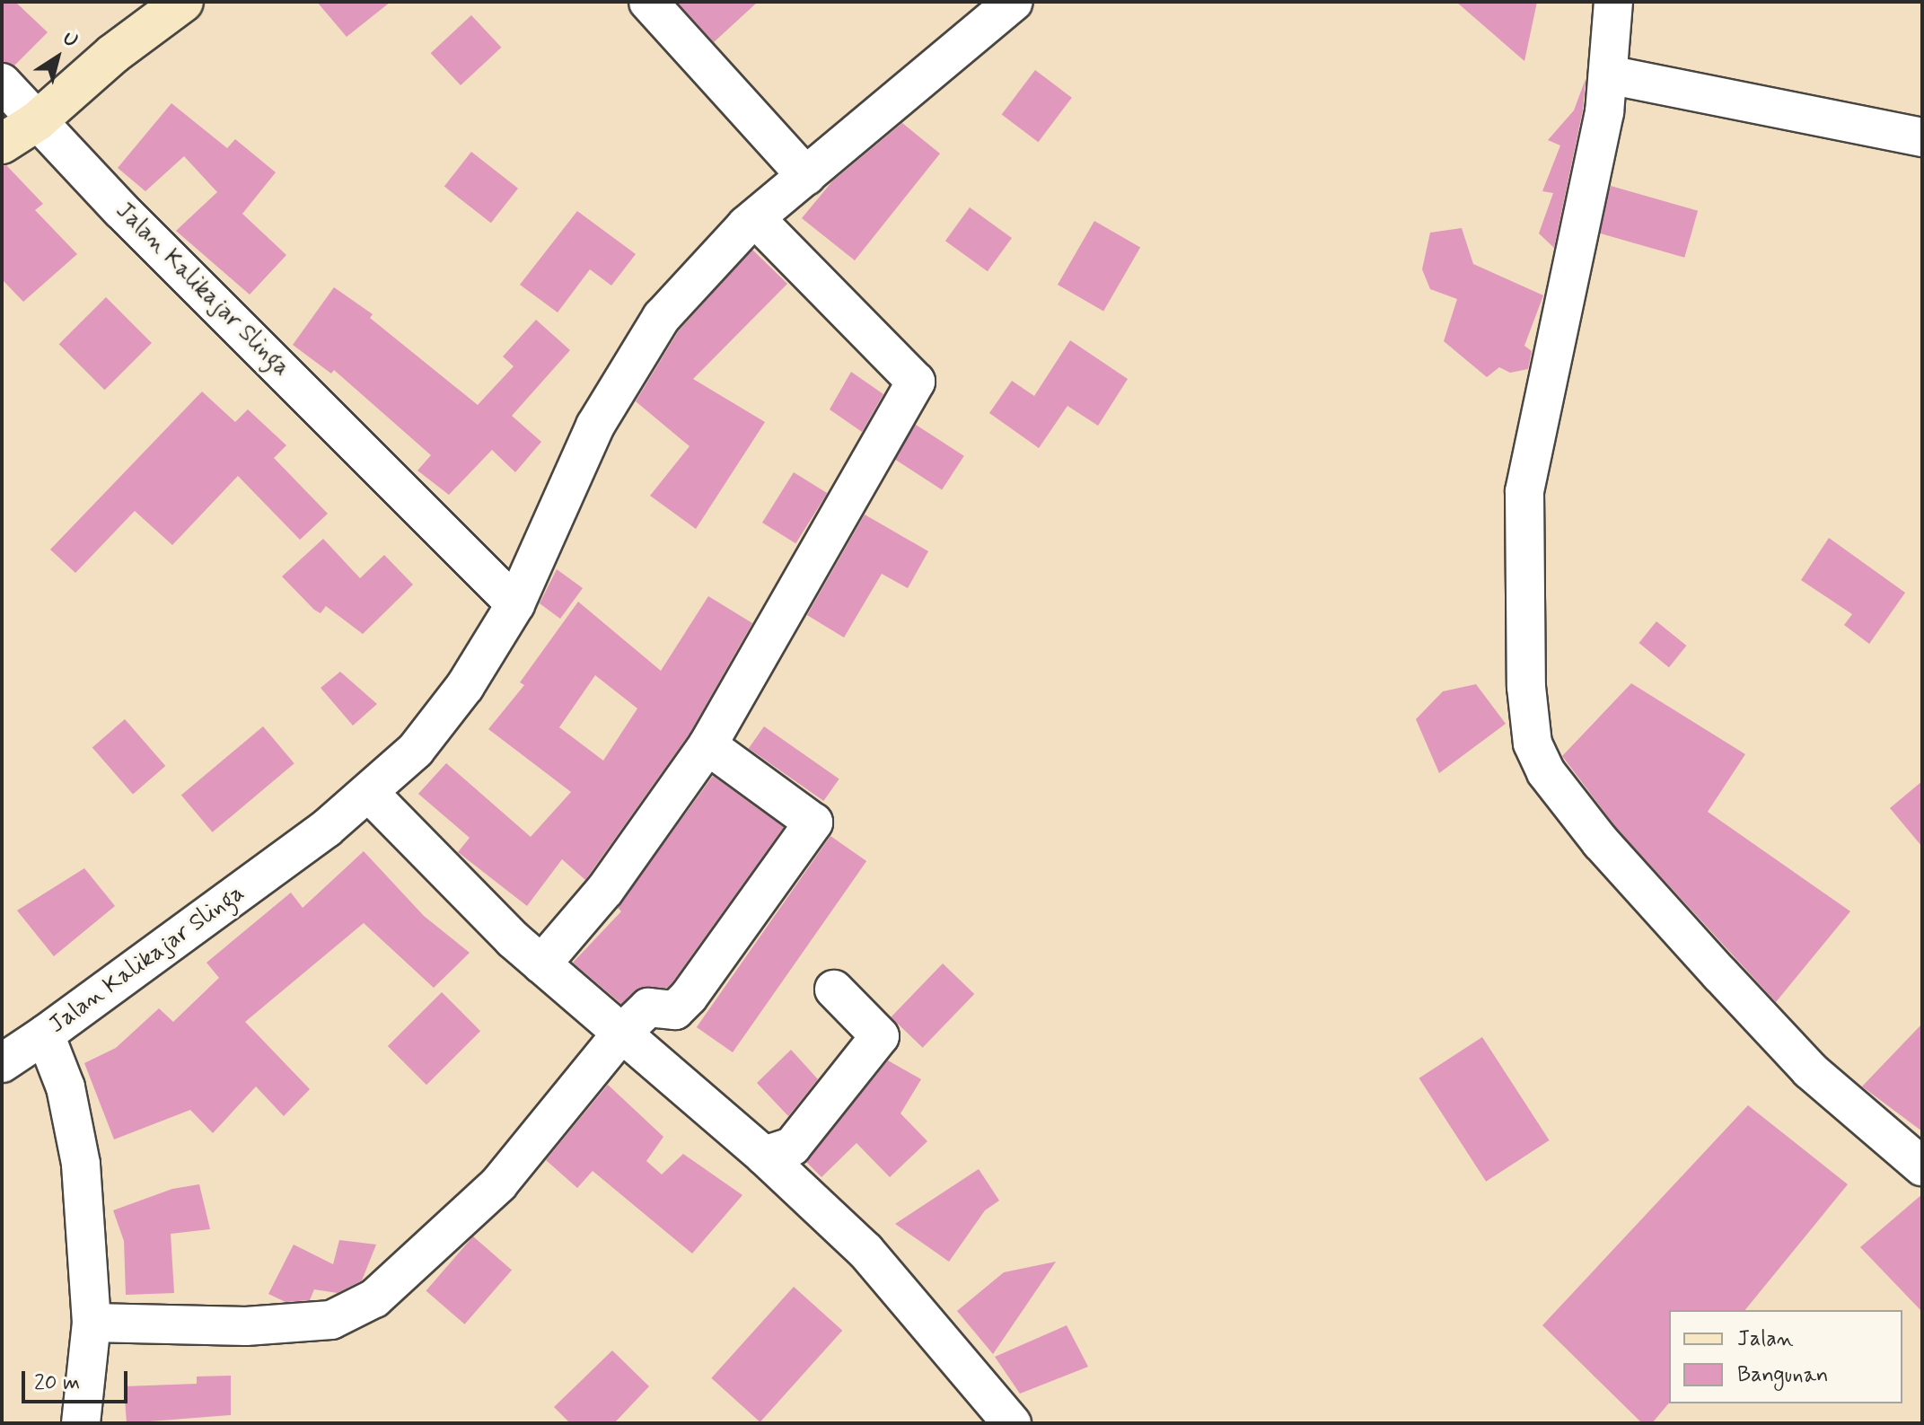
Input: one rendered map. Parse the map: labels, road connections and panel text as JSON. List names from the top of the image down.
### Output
{
  "streets": {
    "street": ["Jalan Kalikajar Slinga"]
  },
  "legend": ["Jalan", "Bangunan"],
  "scale_bar": "20 m",
  "north": "top right"
}
